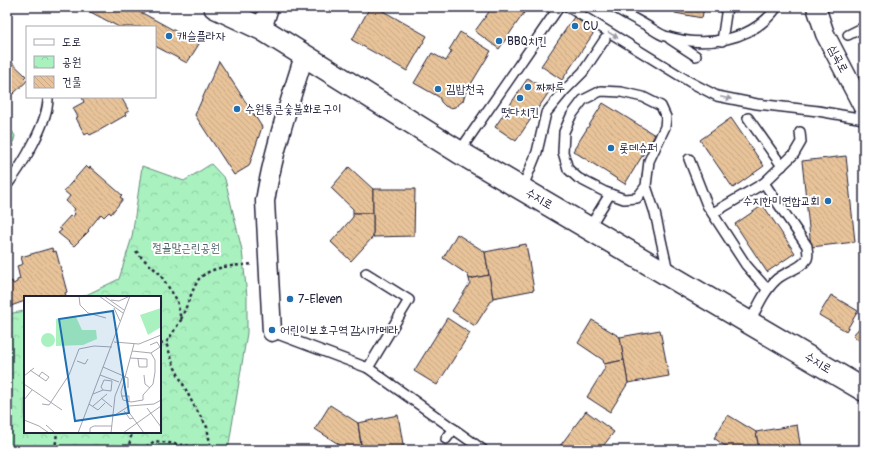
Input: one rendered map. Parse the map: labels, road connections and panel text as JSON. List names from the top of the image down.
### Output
{
  "streets": {
    "main road": ["수지로"],
    "street": ["심곡로"]
  },
  "parks": ["절골말근린공원"],
  "places": [
    "CU",
    "캐슬플라자",
    "BBQ치킨",
    "짜짜루",
    "김밥천국",
    "떳다치킨",
    "수원통큰숯불화로구이",
    "롯데슈퍼",
    "수지한미연합교회",
    "7-Eleven",
    "어린이보호구역 감시카메라"
  ],
  "legend": ["도로", "공원", "건물"]
}
